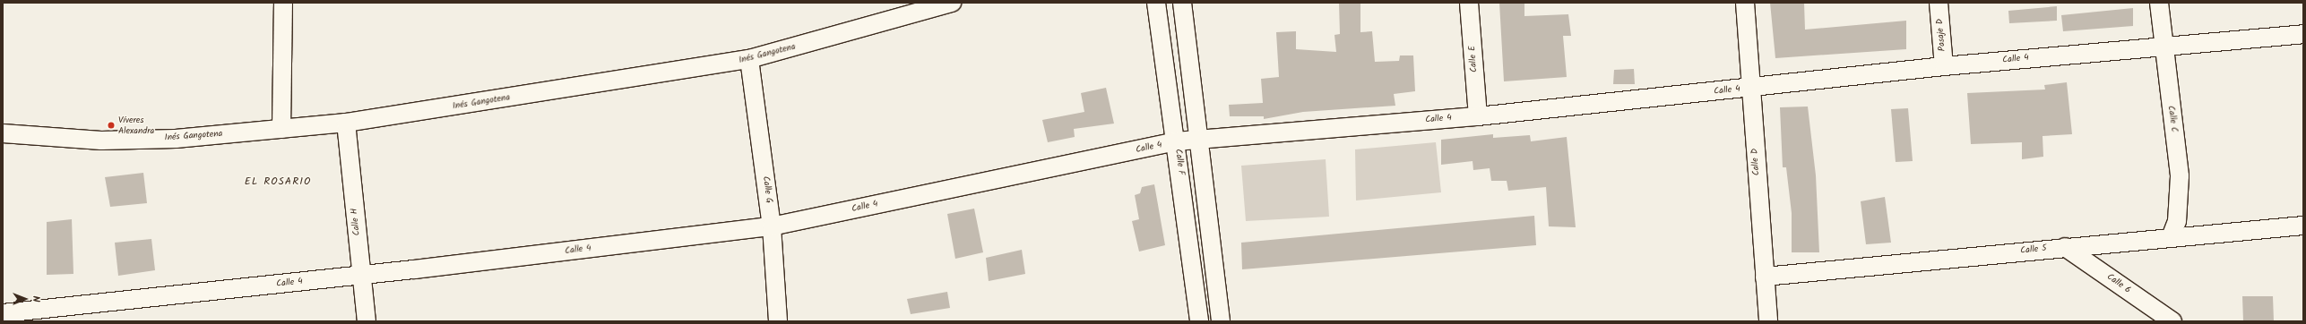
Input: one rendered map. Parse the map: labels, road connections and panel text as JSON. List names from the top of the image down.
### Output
{
  "streets": {
    "street": [
      "Pasaje D",
      "Inés Gangotena",
      "Calle E",
      "Calle 4",
      "Calle C",
      "Calle F",
      "Calle D",
      "Calle G",
      "Calle H",
      "Calle 5",
      "Calle 6"
    ]
  },
  "crossings": [
    ["Pasaje D", "Calle 4"],
    ["Inés Gangotena", "Calle G"],
    ["Inés Gangotena", "Calle H"],
    ["Calle E", "Calle 4"],
    ["Calle 4", "Calle C"],
    ["Calle 4", "Calle F"],
    ["Calle 4", "Calle D"],
    ["Calle 4", "Calle G"],
    ["Calle 4", "Calle H"],
    ["Calle C", "Calle 5"],
    ["Calle D", "Calle 5"],
    ["Calle 5", "Calle 6"]
  ],
  "districts": ["EL ROSARIO"],
  "places": ["Víveres Alexandra"],
  "north": "right"
}
